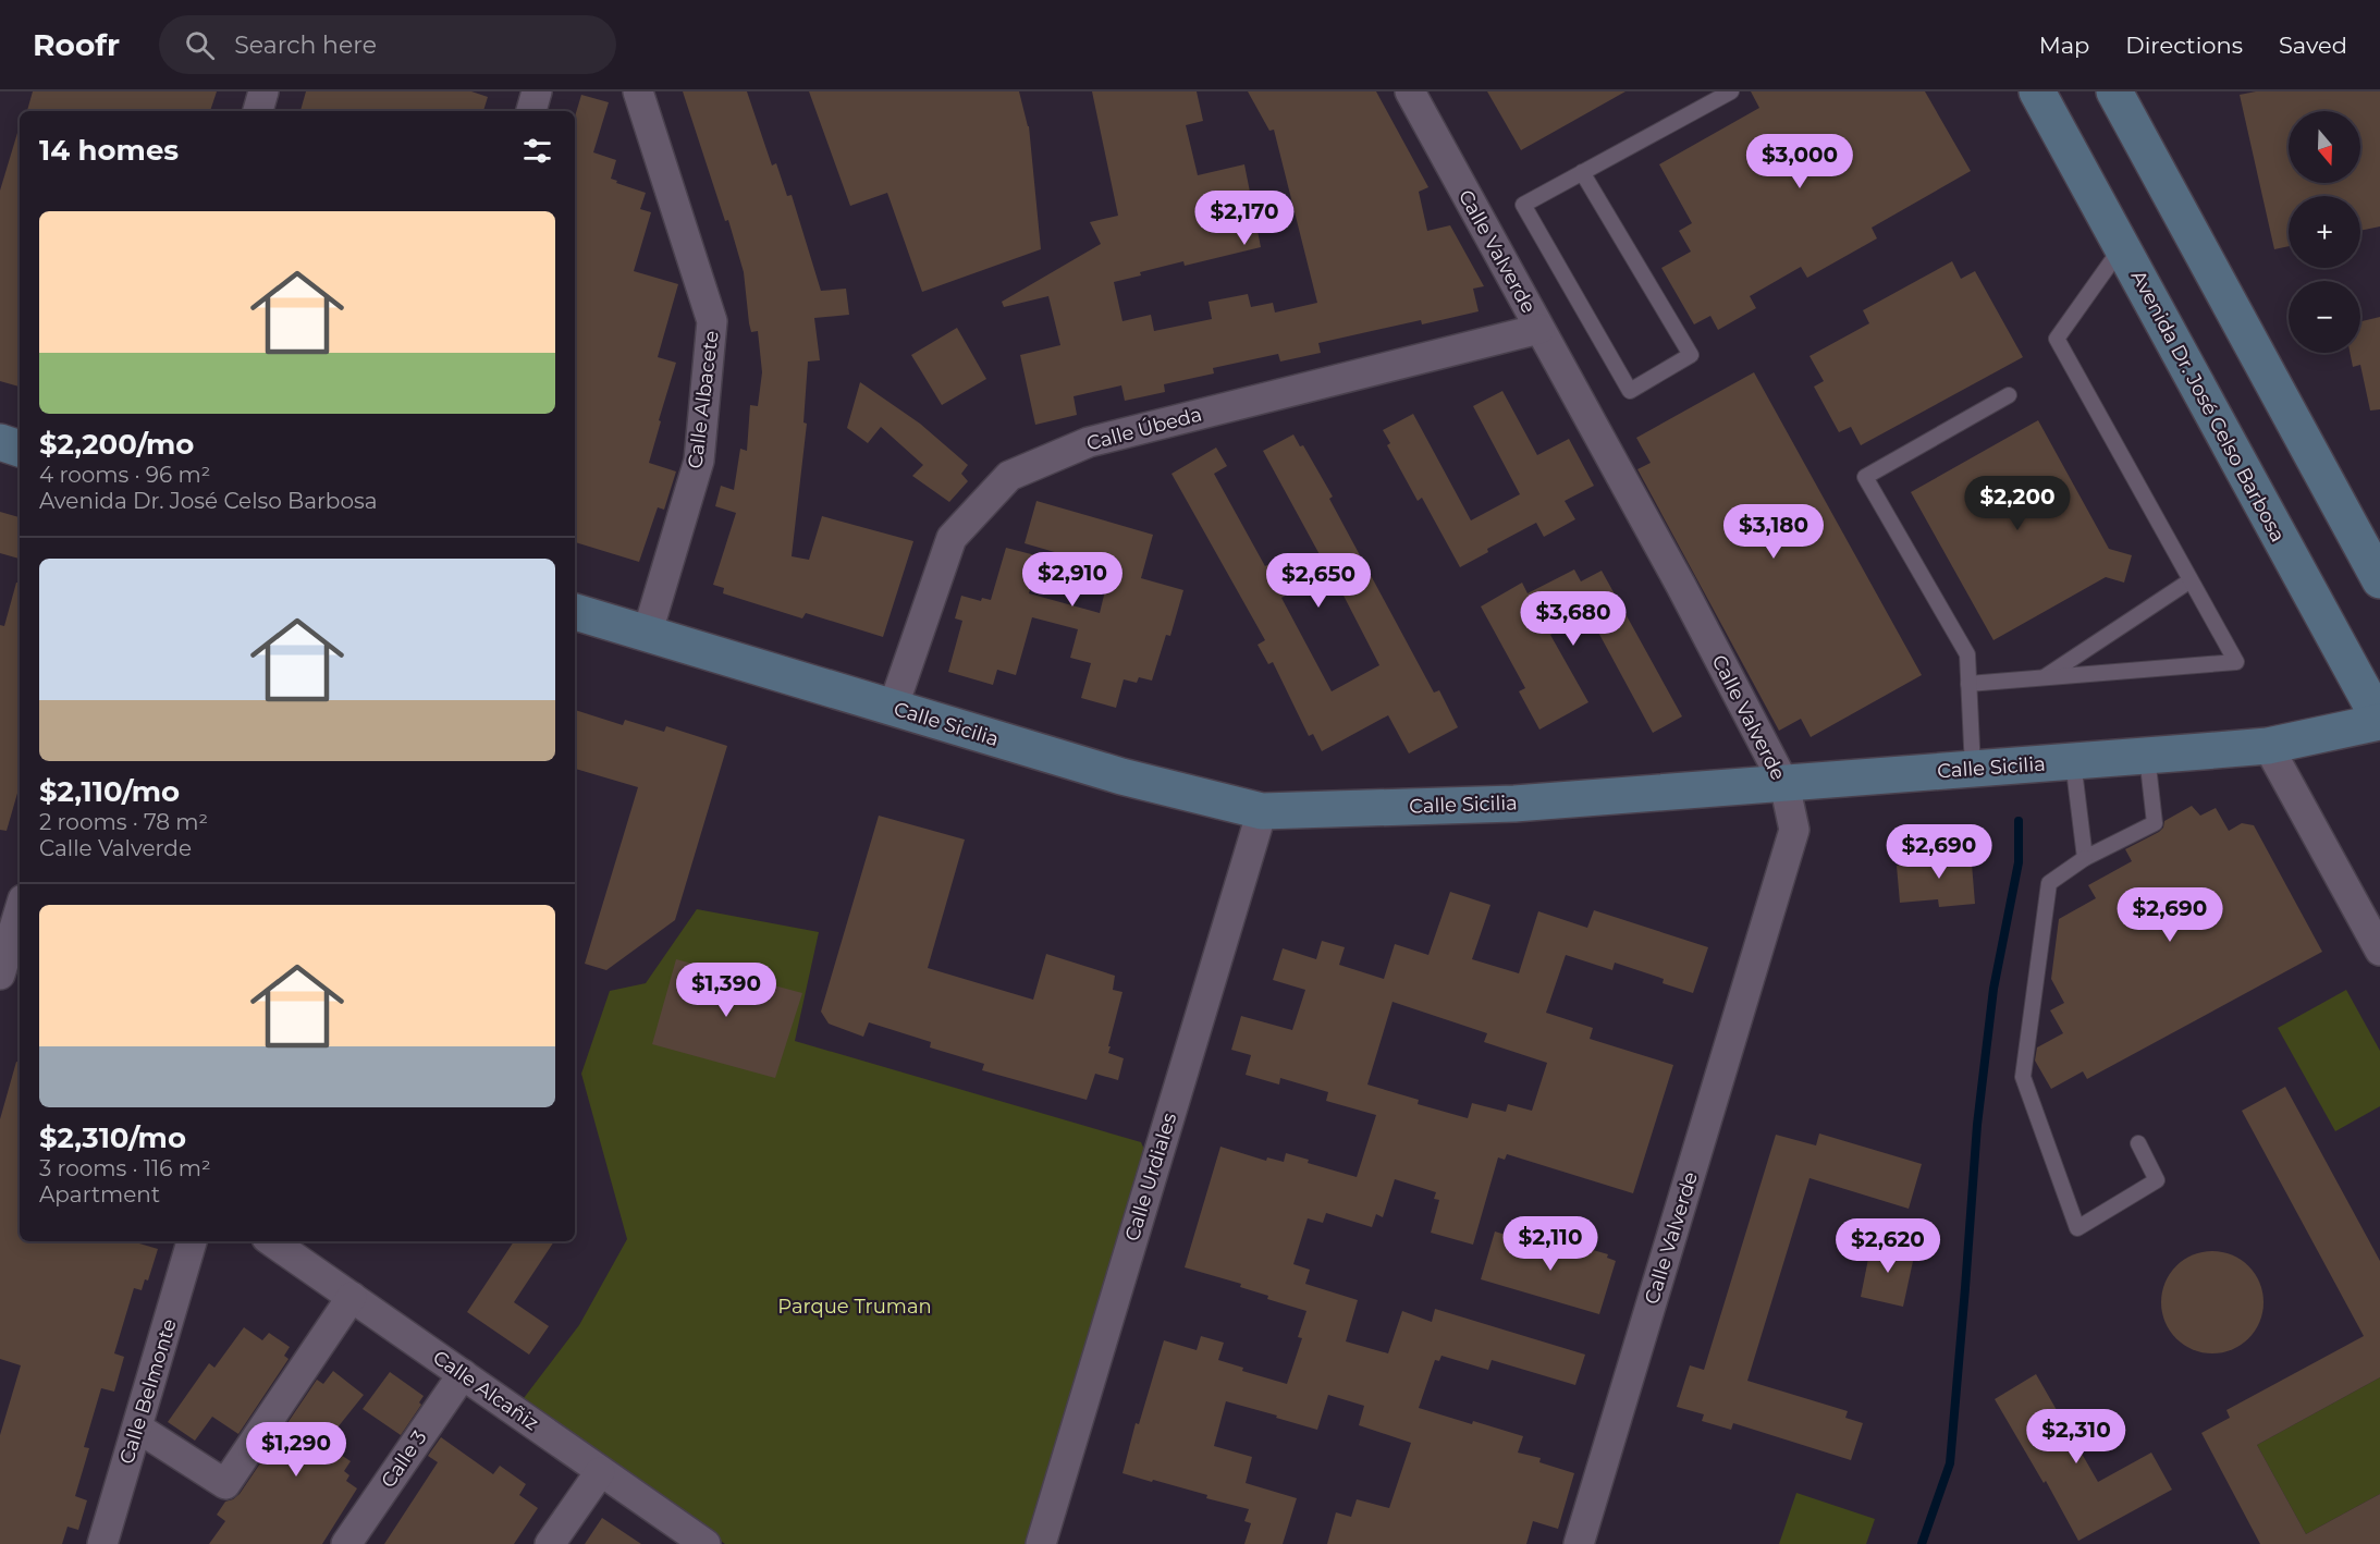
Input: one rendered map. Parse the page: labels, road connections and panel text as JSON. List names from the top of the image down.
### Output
{
  "streets": {
    "street": [
      "Calle Valverde",
      "Calle Albacete",
      "Avenida Dr. José Celso Barbosa",
      "Calle Úbeda",
      "Calle Sicilia",
      "Calle Urdiales",
      "Calle Alcañiz",
      "Calle Belmonte",
      "Calle 3"
    ]
  },
  "crossings": [
    ["Calle Valverde", "Calle Úbeda"],
    ["Calle Valverde", "Calle Sicilia"],
    ["Calle Albacete", "Calle Sicilia"],
    ["Avenida Dr. José Celso Barbosa", "Calle Sicilia"],
    ["Calle Úbeda", "Calle Sicilia"],
    ["Calle Sicilia", "Calle Urdiales"],
    ["Calle Alcañiz", "Calle 3"]
  ],
  "parks": ["Parque Truman"],
  "north": "bottom",
  "page": {
    "header": "Roofr",
    "search": "Search here",
    "nav": ["Map", "Directions", "Saved"],
    "map_buttons": ["+", "−"],
    "heading": "14 homes",
    "price": [
      "$3,000",
      "$2,170",
      "$2,200",
      "$3,180",
      "$2,910",
      "$2,650",
      "$3,680",
      "$2,690",
      "$2,690",
      "$1,390",
      "$2,110",
      "$2,620",
      "$2,310",
      "$1,290"
    ],
    "list": [
      {
        "name": "$2,200/mo",
        "note": "4 rooms · 96 m² · Avenida Dr. José Celso Barbosa"
      },
      {
        "name": "$2,110/mo",
        "note": "2 rooms · 78 m² · Calle Valverde"
      },
      {
        "name": "$2,310/mo",
        "note": "3 rooms · 116 m² · Apartment"
      }
    ]
  }
}
